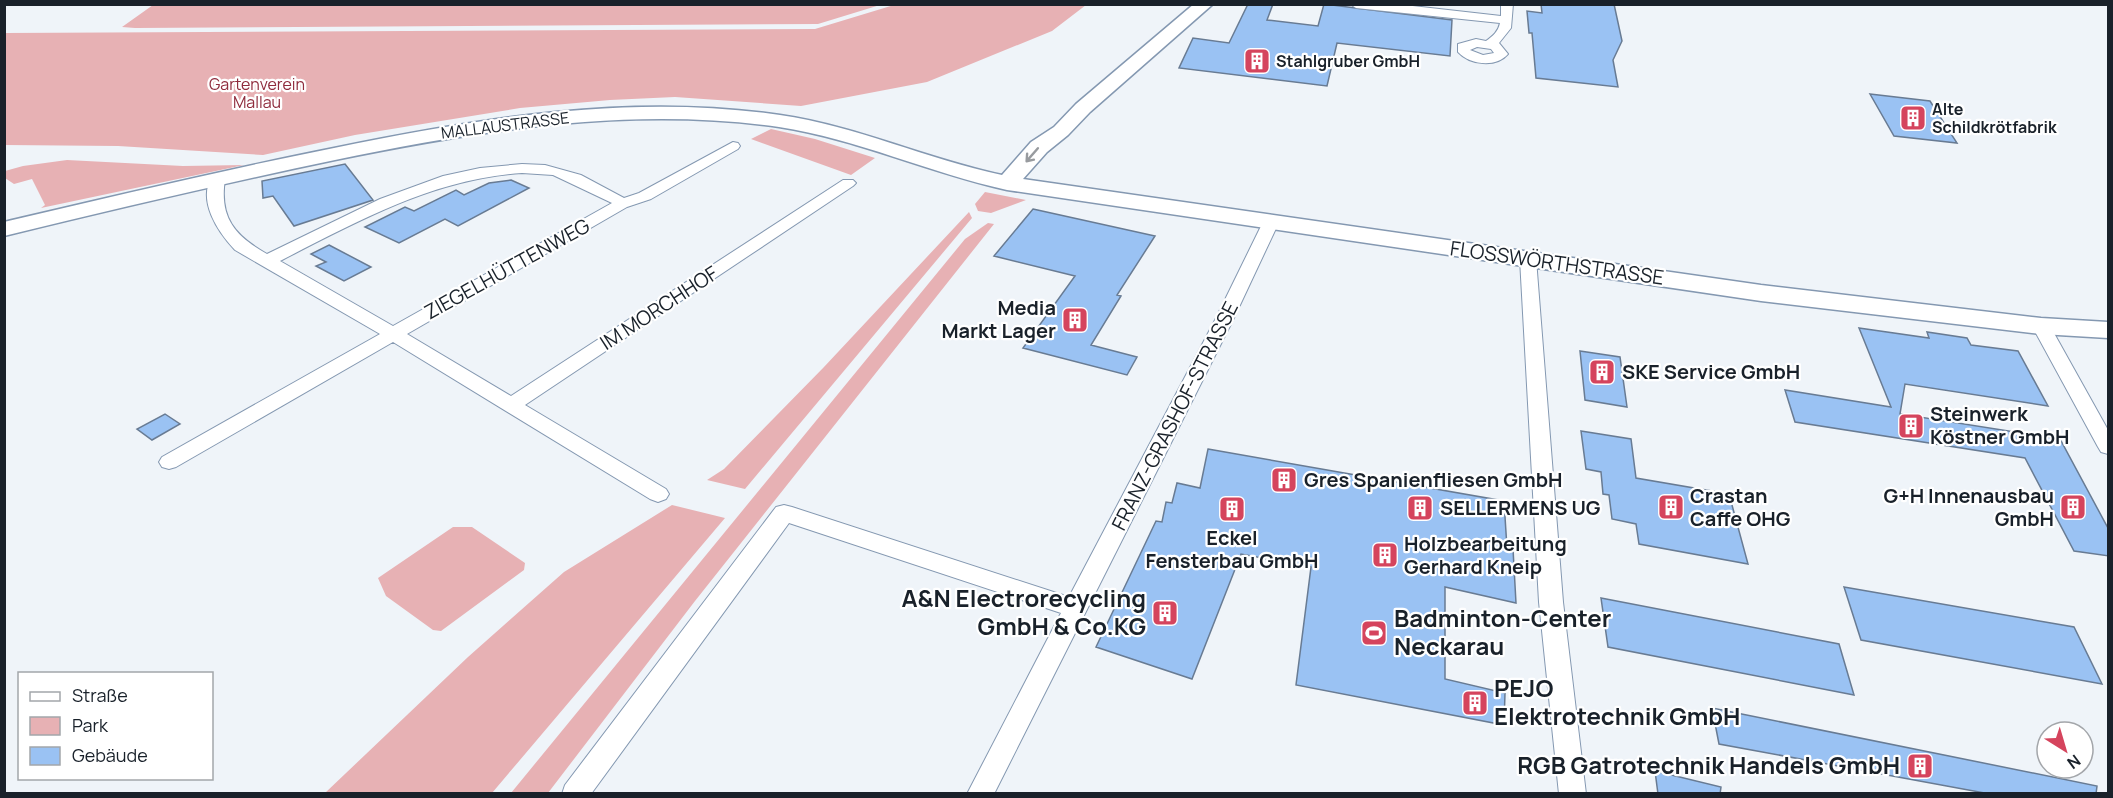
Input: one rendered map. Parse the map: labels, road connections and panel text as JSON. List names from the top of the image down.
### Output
{
  "streets": {
    "main road": ["MALLAUSTRASSE", "FLOSSWÖRTHSTRASSE"],
    "street": ["ZIEGELHÜTTENWEG", "IM MORCHHOF", "FRANZ-GRASHOF-STRASSE"]
  },
  "crossings": [
    ["MALLAUSTRASSE", "FLOSSWÖRTHSTRASSE"],
    ["FLOSSWÖRTHSTRASSE", "FRANZ-GRASHOF-STRASSE"]
  ],
  "parks": ["Gartenverein Mallau"],
  "places": {
    "building": [
      "Stahlgruber GmbH",
      "Alte Schildkrötfabrik",
      "Media Markt Lager",
      "SKE Service GmbH",
      "Steinwerk Köstner GmbH",
      "Gres Spanienfliesen GmbH",
      "Crastan Caffe OHG",
      "G+H Innenausbau GmbH",
      "SELLERMENS UG",
      "Eckel Fensterbau GmbH",
      "Holzbearbeitung Gerhard Kneip",
      "A&N Electrorecycling GmbH & Co.KG",
      "PEJO Elektrotechnik GmbH",
      "RGB Gatrotechnik Handels GmbH"
    ],
    "sports": ["Badminton-Center Neckarau"]
  },
  "legend": ["Straße", "Park", "Gebäude"],
  "north": "bottom right"
}
